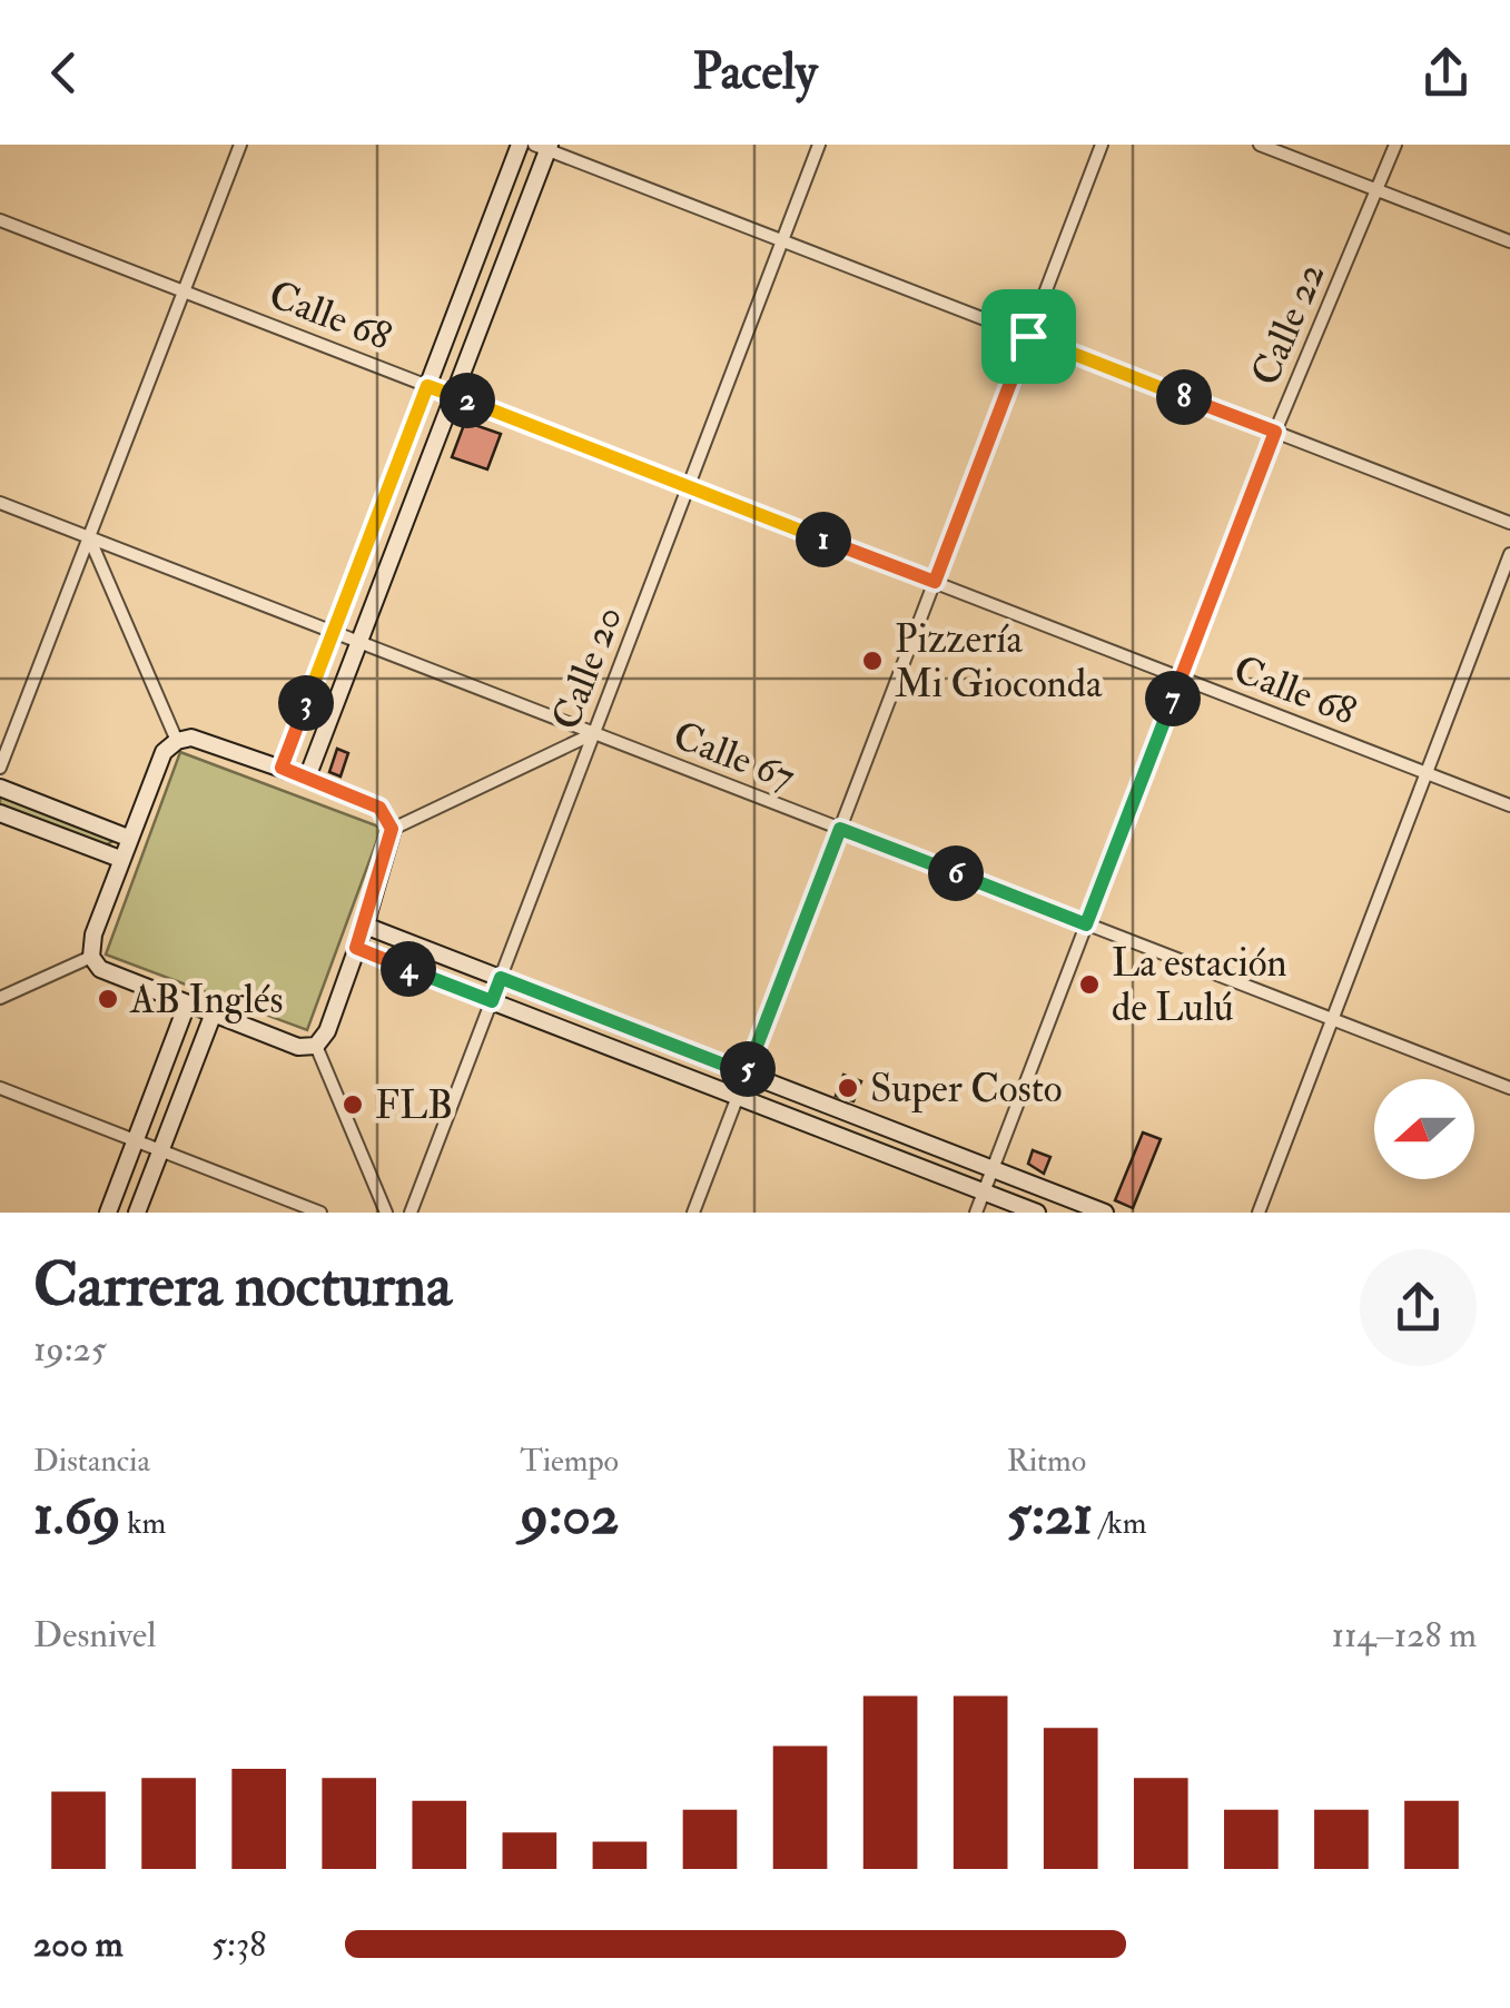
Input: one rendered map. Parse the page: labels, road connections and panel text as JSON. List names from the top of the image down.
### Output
{
  "streets": {
    "street": [
      "Calle 68",
      "Calle 22",
      "Calle 20",
      "Calle 67"
    ]
  },
  "crossings": [
    ["Calle 68", "Calle 22"],
    ["Calle 68", "Calle 20"],
    ["Calle 22", "Calle 67"],
    ["Calle 20", "Calle 67"]
  ],
  "places": [
    "Pizzería Mi Gioconda",
    "La estación de Lulú",
    "AB Inglés",
    "Super Costo",
    "FLB"
  ],
  "north": "left",
  "page": {
    "header": "Pacely",
    "pins": [
      "8",
      "2",
      "1",
      "7",
      "3",
      "6",
      "4",
      "5"
    ],
    "heading": ["Carrera nocturna", "19:25"],
    "stats": [
      ["Distancia", "1.69 km"],
      ["Tiempo", "9:02"],
      ["Ritmo", "5:21 /km"]
    ],
    "chart": ["Desnivel", "114–128 m"],
    "list": [
      {
        "name": "200 m",
        "note": "5:38"
      }
    ]
  }
}
